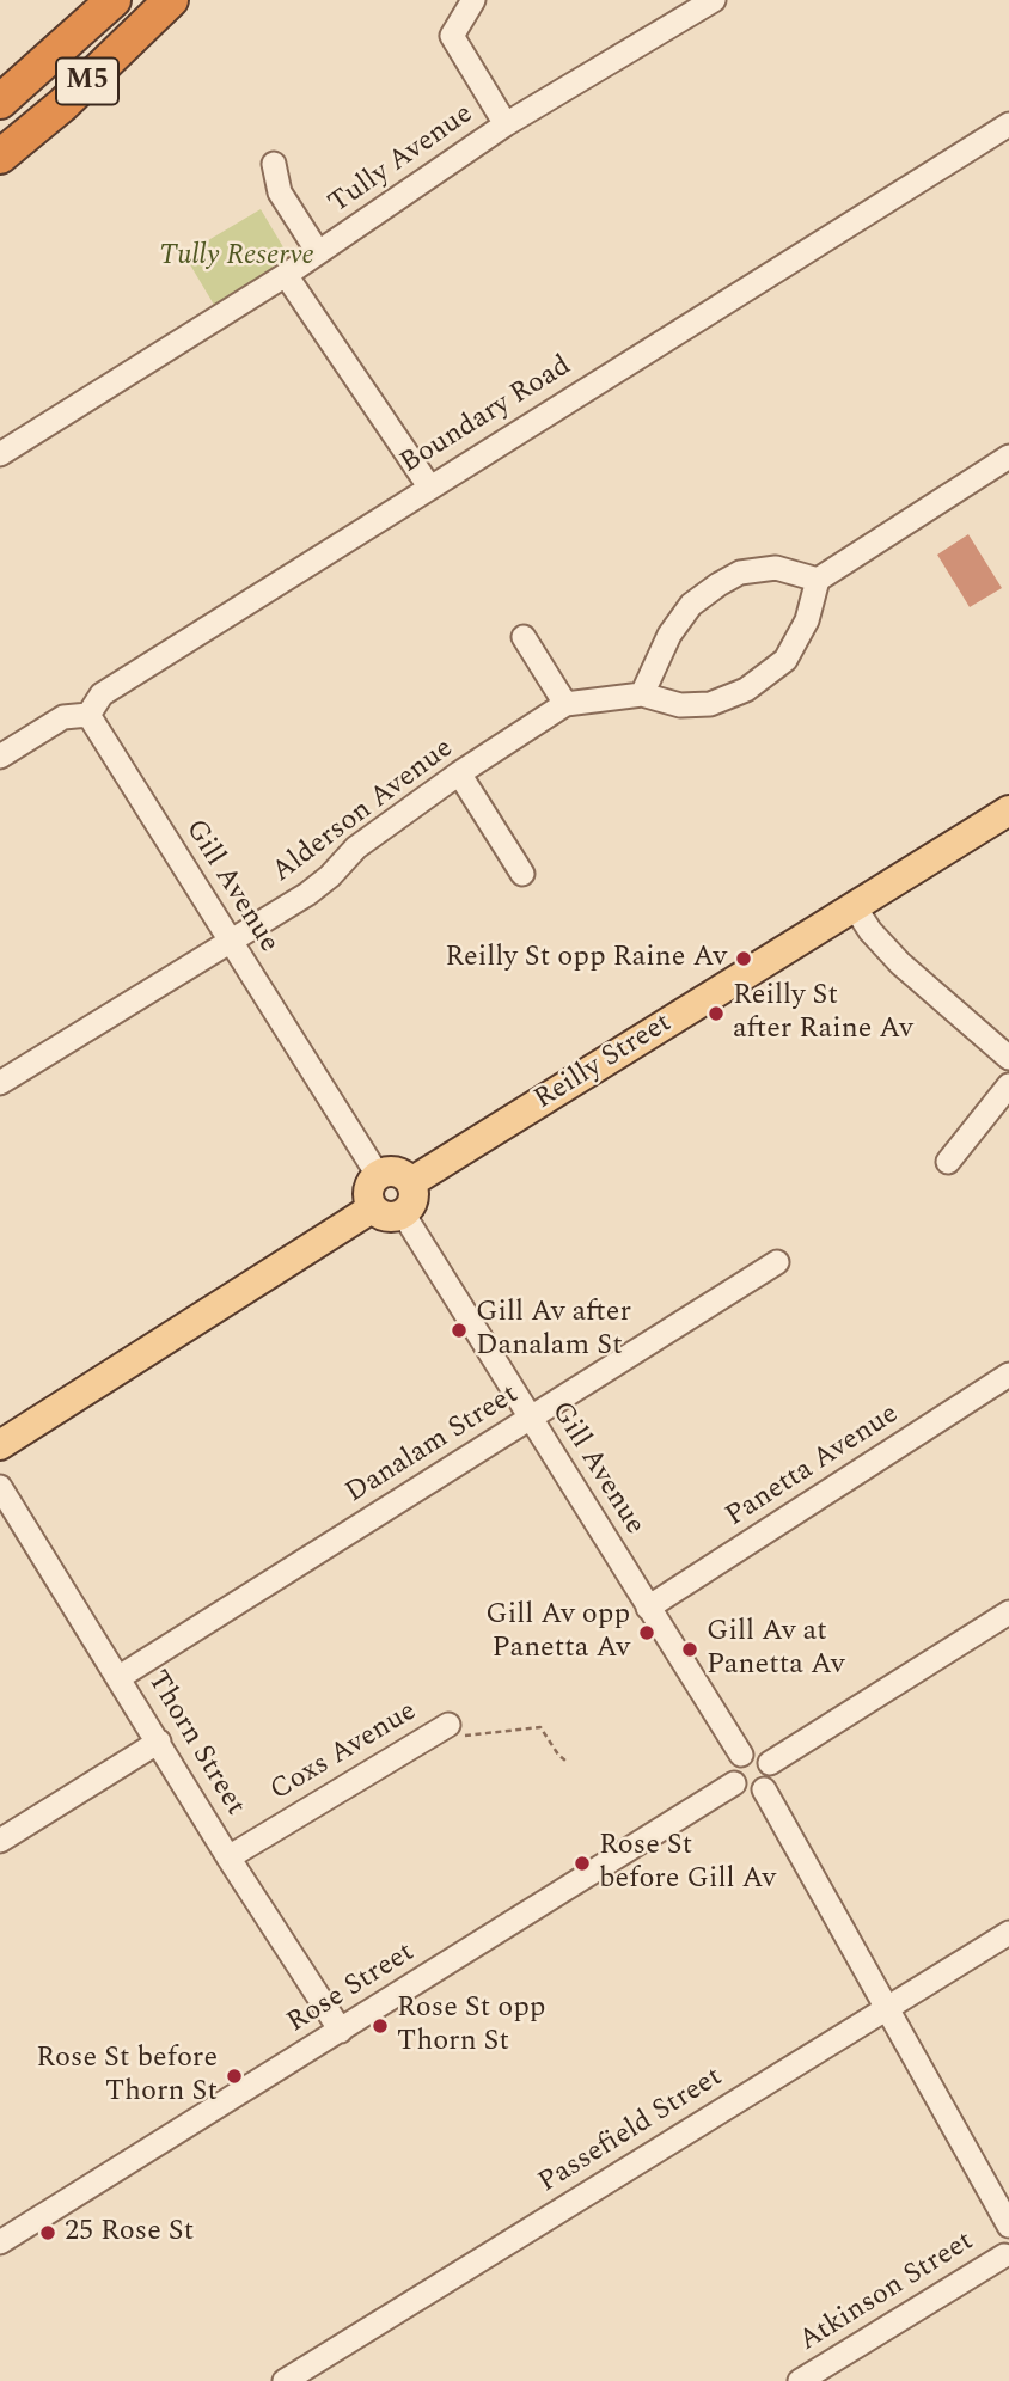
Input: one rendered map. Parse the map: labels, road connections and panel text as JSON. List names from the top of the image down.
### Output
{
  "streets": {
    "highway": ["M5"],
    "main road": ["Reilly Street"],
    "street": [
      "Tully Avenue",
      "Boundary Road",
      "Alderson Avenue",
      "Gill Avenue",
      "Danalam Street",
      "Panetta Avenue",
      "Thorn Street",
      "Coxs Avenue",
      "Rose Street",
      "Passefield Street",
      "Atkinson Street"
    ]
  },
  "crossings": [
    ["Boundary Road", "Gill Avenue"],
    ["Alderson Avenue", "Gill Avenue"],
    ["Gill Avenue", "Reilly Street"],
    ["Gill Avenue", "Danalam Street"],
    ["Gill Avenue", "Panetta Avenue"],
    ["Gill Avenue", "Rose Street"],
    ["Danalam Street", "Thorn Street"],
    ["Thorn Street", "Coxs Avenue"],
    ["Thorn Street", "Rose Street"]
  ],
  "parks": ["Tully Reserve"],
  "places": [
    "Reilly St opp Raine Av",
    "Reilly St after Raine Av",
    "Gill Av after Danalam St",
    "Gill Av opp Panetta Av",
    "Gill Av at Panetta Av",
    "Rose St before Gill Av",
    "Rose St opp Thorn St",
    "Rose St before Thorn St",
    "25 Rose St"
  ]
}
